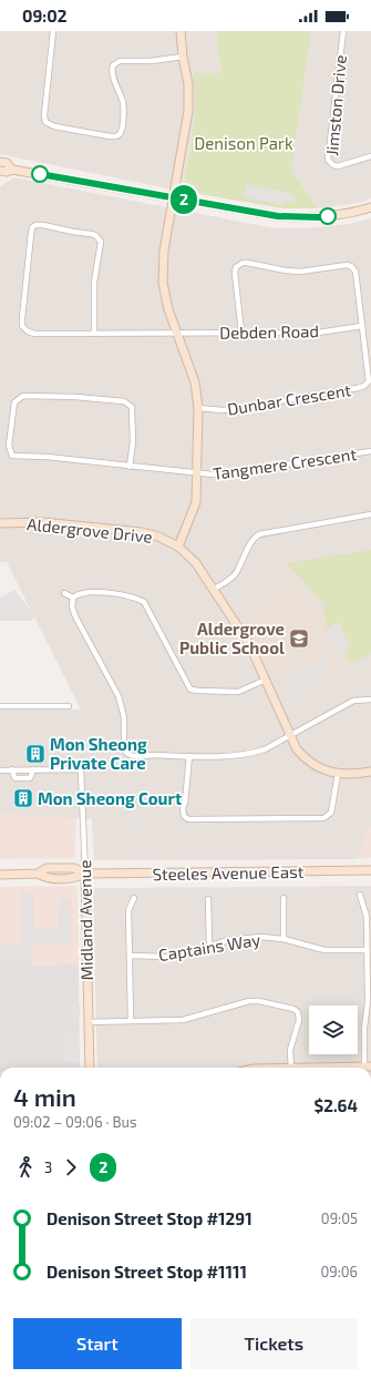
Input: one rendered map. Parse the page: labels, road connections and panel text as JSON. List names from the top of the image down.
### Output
{
  "streets": {
    "street": [
      "Jimston Drive",
      "Debden Road",
      "Dunbar Crescent",
      "Tangmere Crescent",
      "Aldergrove Drive",
      "Steeles Avenue East",
      "Midland Avenue",
      "Captains Way"
    ]
  },
  "crossings": [
    ["Debden Road", "Dunbar Crescent"],
    ["Steeles Avenue East", "Midland Avenue"]
  ],
  "parks": ["Denison Park"],
  "places": {
    "school or university": ["Aldergrove Public School"],
    "building": ["Mon Sheong Private Care", "Mon Sheong Court"]
  },
  "lines": ["bus line 2"],
  "page": {
    "status": "09:02",
    "on_map": "2",
    "heading": ["4 min", "09:02 – 09:06 · Bus", "$2.64"],
    "legs": ["3", "2"],
    "list": [
      {
        "name": "Denison Street Stop #1291",
        "value": "09:05"
      },
      {
        "name": "Denison Street Stop #1111",
        "value": "09:06"
      }
    ],
    "buttons": ["Start", "Tickets"]
  }
}
